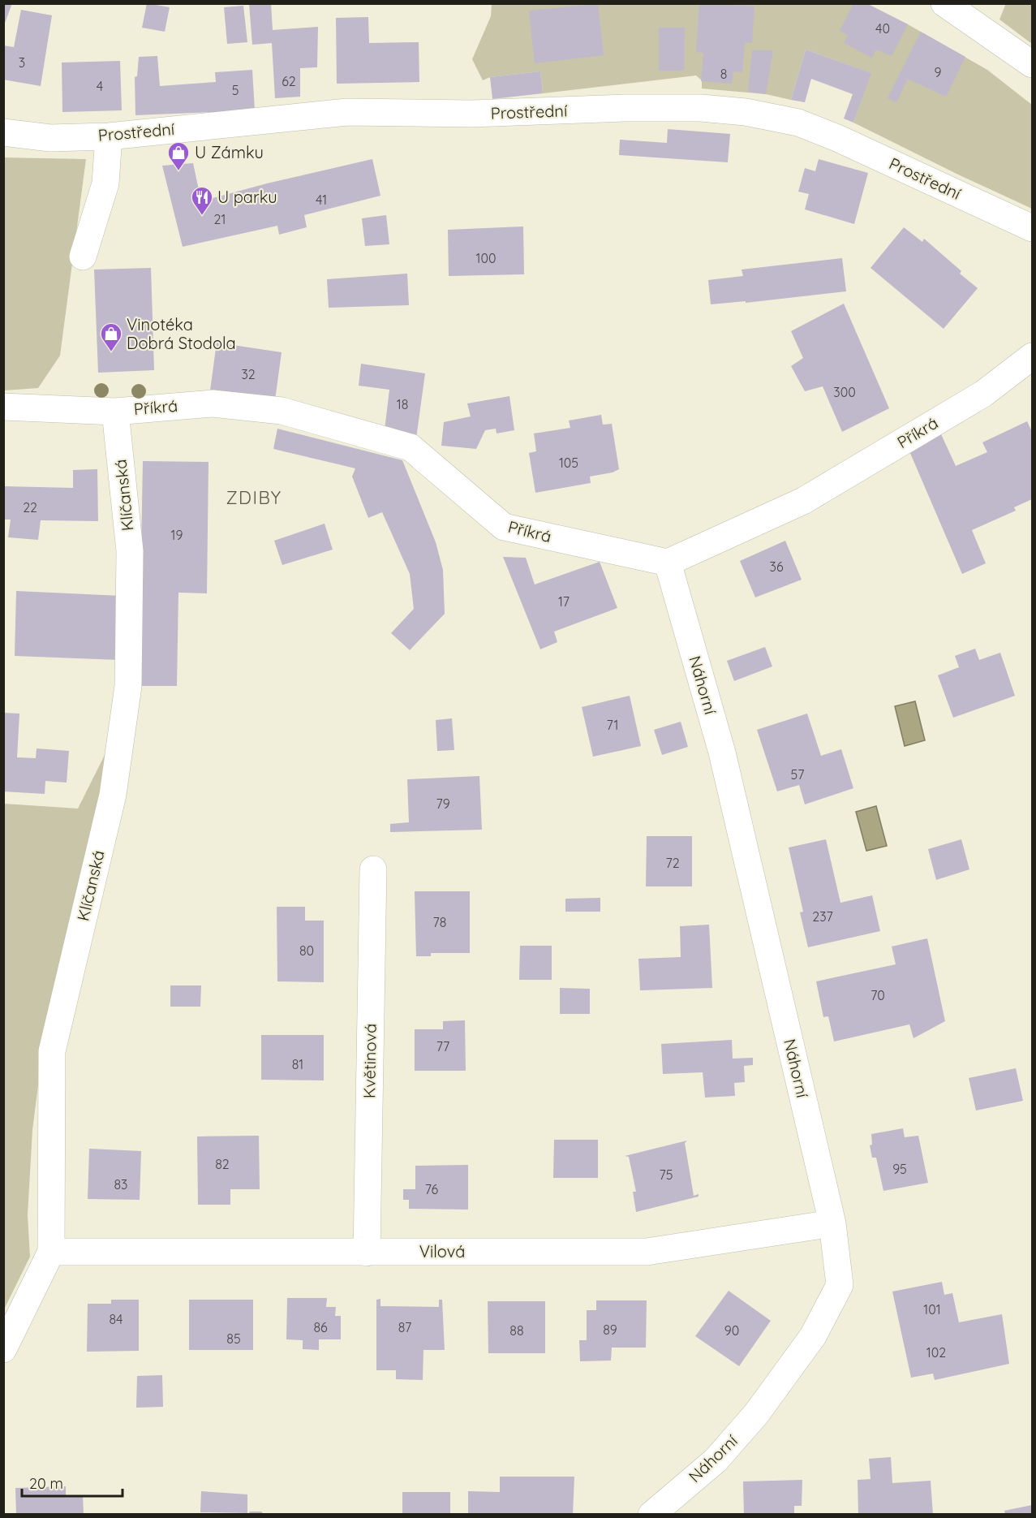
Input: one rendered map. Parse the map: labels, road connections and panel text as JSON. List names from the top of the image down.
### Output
{
  "streets": {
    "street": [
      "Prostřední",
      "Příkrá",
      "Klíčanská",
      "Náhorní",
      "Květinová",
      "Vilová"
    ]
  },
  "crossings": [
    ["Příkrá", "Klíčanská"],
    ["Příkrá", "Náhorní"],
    ["Klíčanská", "Vilová"],
    ["Náhorní", "Vilová"],
    ["Květinová", "Vilová"]
  ],
  "districts": ["ZDIBY"],
  "places": {
    "shop": ["U Zámku", "Vinotéka Dobrá Stodola"],
    "restaurant": ["U parku"]
  },
  "house_numbers": [
    "40",
    "3",
    "9",
    "8",
    "62",
    "4",
    "5",
    "41",
    "21",
    "100",
    "32",
    "300",
    "18",
    "105",
    "22",
    "19",
    "36",
    "17",
    "71",
    "57",
    "79",
    "72",
    "237",
    "78",
    "80",
    "70",
    "77",
    "81",
    "82",
    "95",
    "75",
    "83",
    "76",
    "101",
    "84",
    "86",
    "87",
    "89",
    "88",
    "90",
    "85",
    "102"
  ],
  "scale_bar": "20 m"
}
